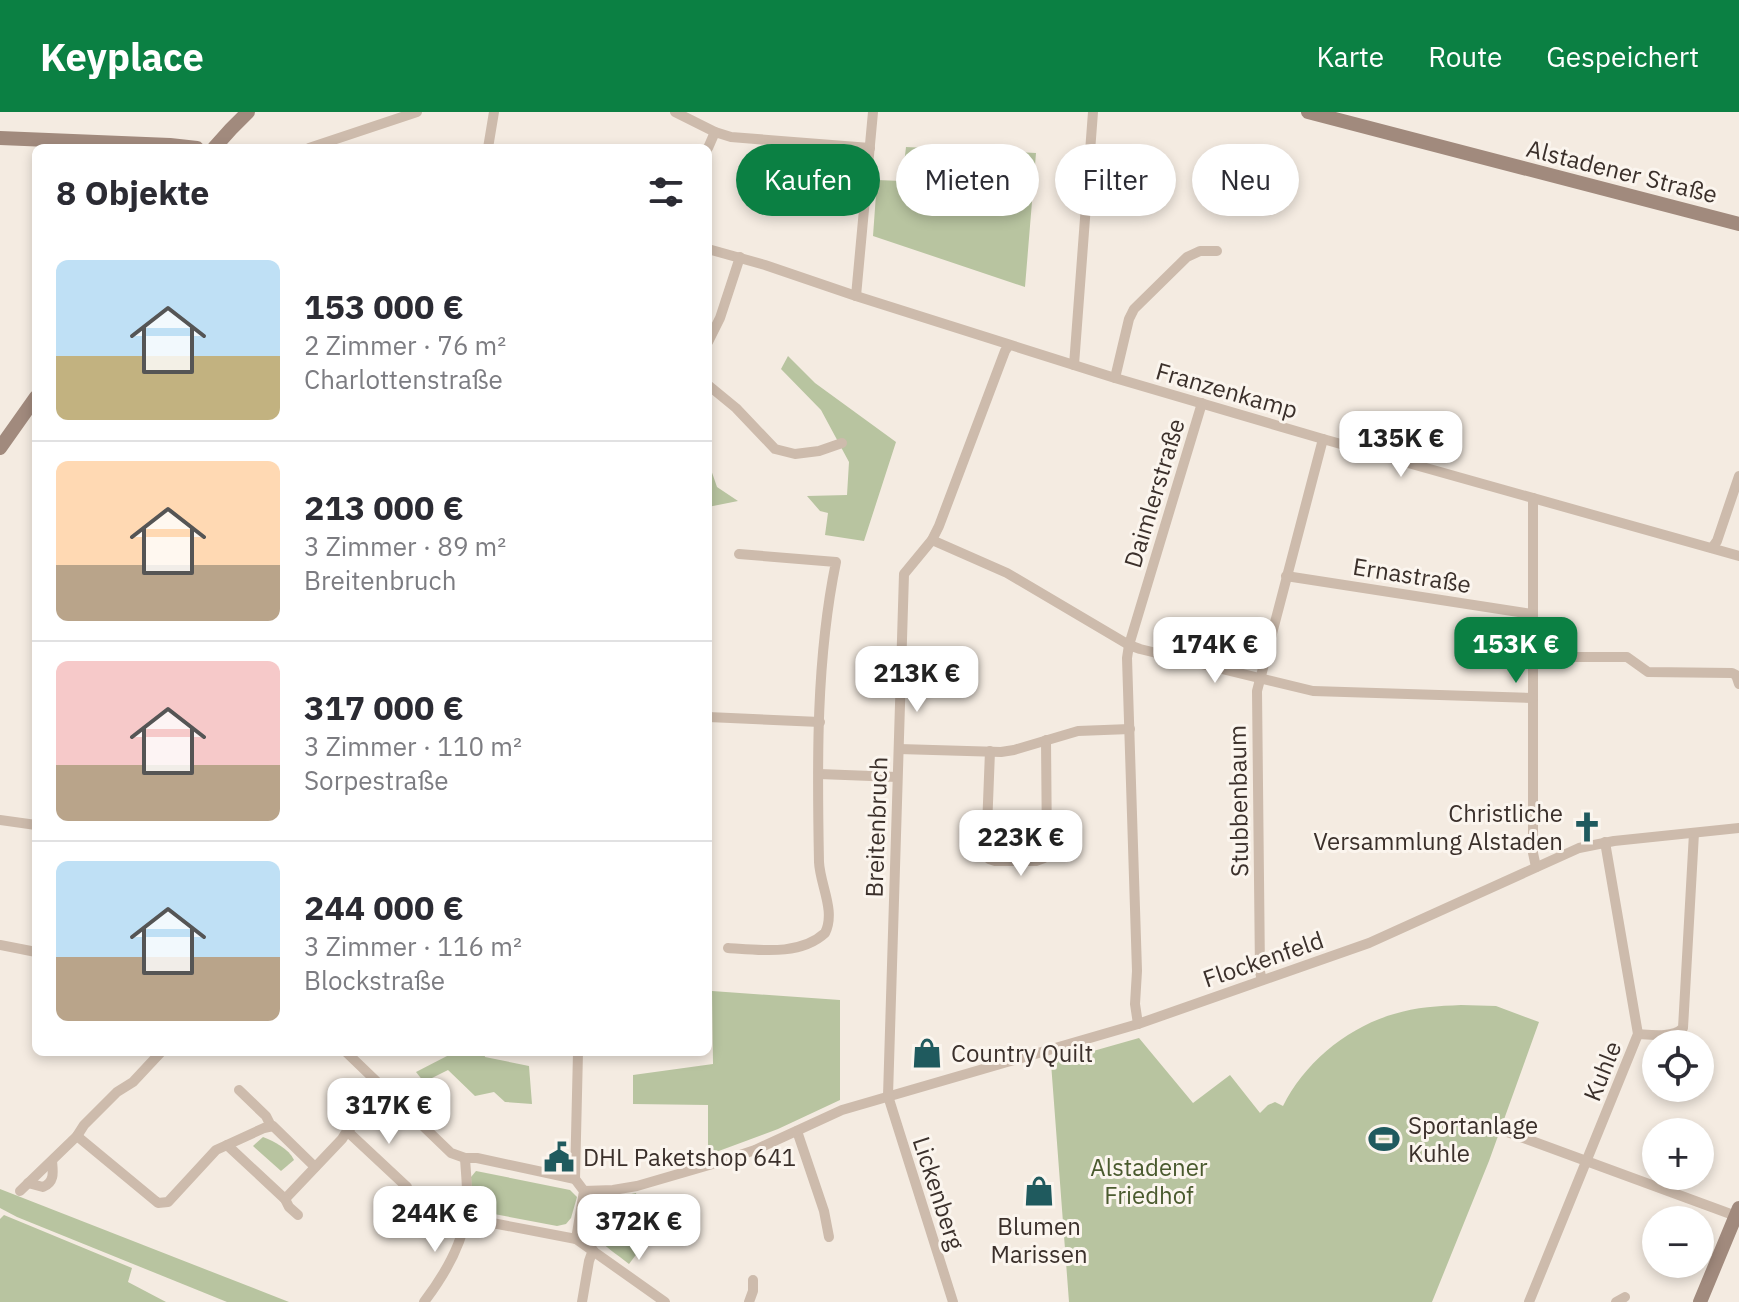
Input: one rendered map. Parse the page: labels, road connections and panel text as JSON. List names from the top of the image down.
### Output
{
  "streets": {
    "street": [
      "Alstadener Straße",
      "Franzenkamp",
      "Daimlerstraße",
      "Ernastraße",
      "Stubbenbaum",
      "Breitenbruch",
      "Flockenfeld",
      "Kuhle",
      "Lickenberg"
    ]
  },
  "crossings": [
    ["Franzenkamp", "Daimlerstraße"],
    ["Franzenkamp", "Stubbenbaum"],
    ["Franzenkamp", "Breitenbruch"],
    ["Daimlerstraße", "Flockenfeld"],
    ["Ernastraße", "Stubbenbaum"],
    ["Stubbenbaum", "Flockenfeld"],
    ["Breitenbruch", "Flockenfeld"],
    ["Breitenbruch", "Lickenberg"],
    ["Flockenfeld", "Kuhle"],
    ["Flockenfeld", "Lickenberg"]
  ],
  "parks": ["Alstadener Friedhof"],
  "places": {
    "church": ["Christliche Versammlung Alstaden"],
    "shop": ["Country Quilt", "Blumen Marissen"],
    "sports": ["Sportanlage Kuhle"],
    "public building": ["DHL Paketshop 641"]
  },
  "page": {
    "header": "Keyplace",
    "nav": ["Karte", "Route", "Gespeichert"],
    "chip": [
      "Kaufen",
      "Mieten",
      "Filter",
      "Neu"
    ],
    "heading": "8 Objekte",
    "list": [
      {
        "name": "153 000 €",
        "note": "2 Zimmer · 76 m² · Charlottenstraße"
      },
      {
        "name": "213 000 €",
        "note": "3 Zimmer · 89 m² · Breitenbruch"
      },
      {
        "name": "317 000 €",
        "note": "3 Zimmer · 110 m² · Sorpestraße"
      },
      {
        "name": "244 000 €",
        "note": "3 Zimmer · 116 m² · Blockstraße"
      }
    ],
    "price": [
      "135K €",
      "174K €",
      "153K €",
      "213K €",
      "223K €",
      "317K €",
      "244K €",
      "372K €"
    ],
    "map_buttons": ["+", "−"]
  }
}
